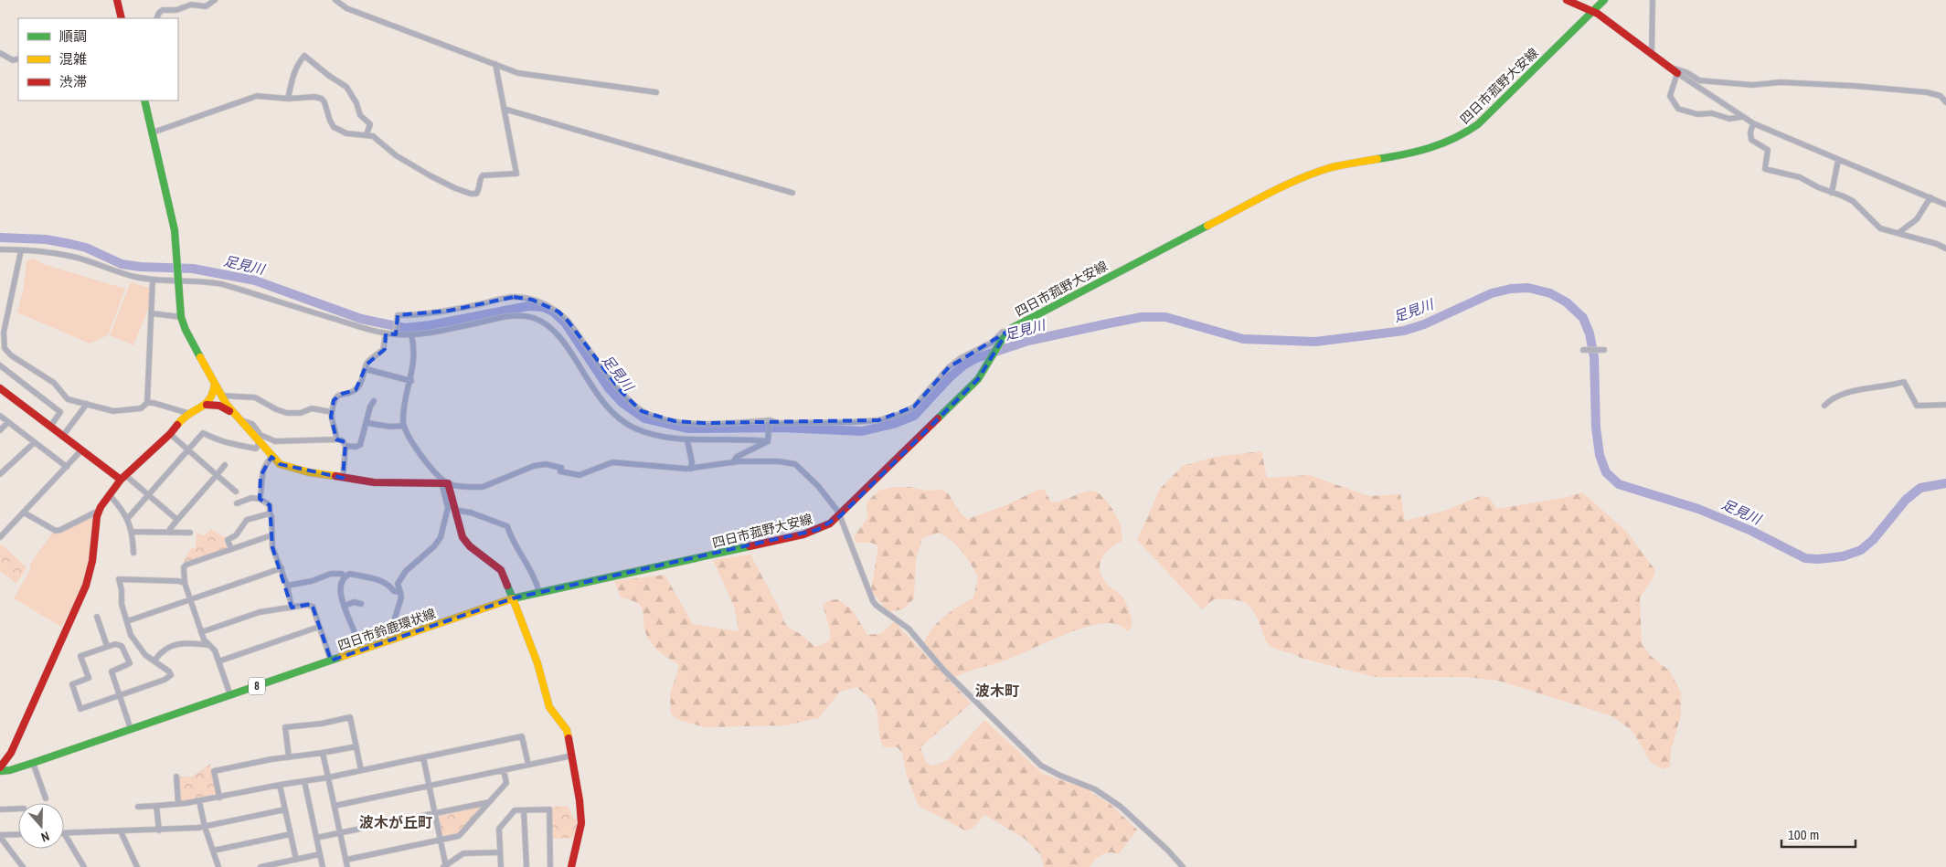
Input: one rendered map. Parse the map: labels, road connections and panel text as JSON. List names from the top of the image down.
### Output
{
  "streets": {
    "main road": ["四日市菰野大安線", "四日市鈴鹿環状線", "8"]
  },
  "crossings": [
    ["四日市菰野大安線", "四日市鈴鹿環状線"]
  ],
  "districts": ["波木町", "波木が丘町"],
  "water": ["足見川"],
  "legend": ["順調", "混雑", "渋滞"],
  "scale_bar": "100 m",
  "north": "bottom"
}
